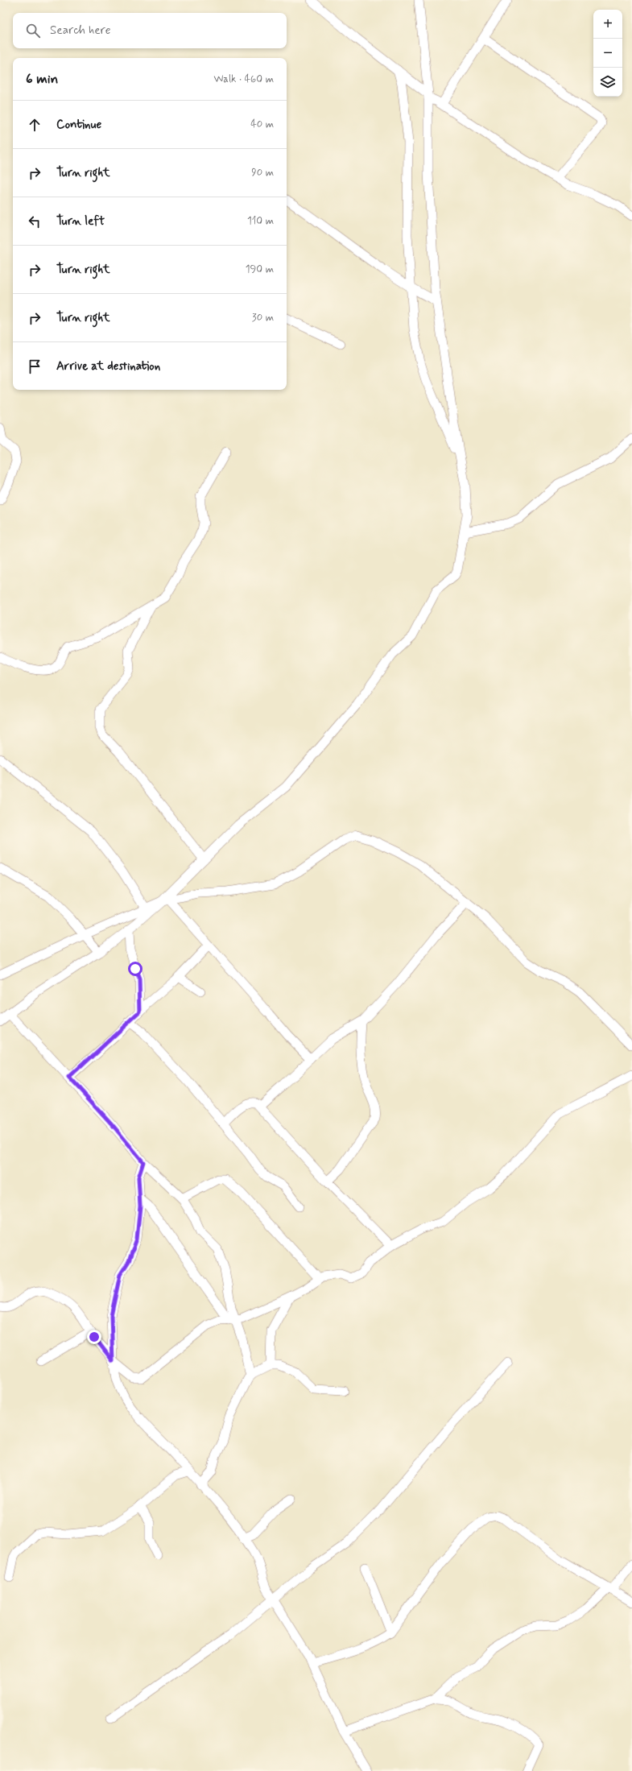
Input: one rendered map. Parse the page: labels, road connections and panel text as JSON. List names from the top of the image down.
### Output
{
  "page": {
    "map_buttons": ["+", "−"],
    "search": "Search here",
    "heading": ["6 min", "Walk · 460 m"],
    "list": [
      ["Continue", "40 m"],
      ["Turn right", "90 m"],
      ["Turn left", "110 m"],
      ["Turn right", "190 m"],
      ["Turn right", "30 m"],
      "Arrive at destination"
    ]
  }
}
